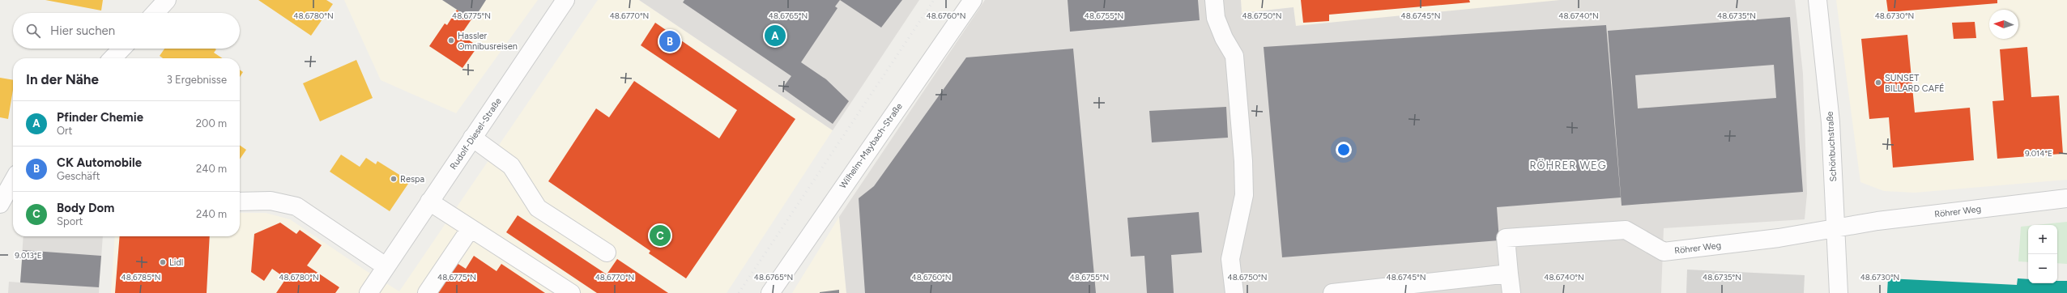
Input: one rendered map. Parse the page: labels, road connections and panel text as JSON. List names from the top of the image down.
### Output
{
  "streets": {
    "street": [
      "Rudolf-Diesel-Straße",
      "Wilhelm-Maybach-Straße",
      "Schönbuchstraße",
      "Röhrer Weg"
    ]
  },
  "crossings": [
    ["Schönbuchstraße", "Röhrer Weg"]
  ],
  "districts": ["RÖHRER WEG"],
  "places": [
    "Hassler Omnibusreisen",
    "SUNSET BILLARD CAFÉ",
    "Respa",
    "Lidl"
  ],
  "north": "left",
  "page": {
    "search": "Hier suchen",
    "pins": ["A", "B", "C"],
    "heading": ["In der Nähe", "3 Ergebnisse"],
    "list": [
      {
        "mark": "A",
        "name": "Pfinder Chemie",
        "note": "Ort",
        "value": "200 m"
      },
      {
        "mark": "B",
        "name": "CK Automobile",
        "note": "Geschäft",
        "value": "240 m"
      },
      {
        "mark": "C",
        "name": "Body Dom",
        "note": "Sport",
        "value": "240 m"
      }
    ],
    "map_buttons": ["+", "−"]
  },
  "coordinates": [
    "48.6730°N",
    "48.6780°N",
    "48.6775°N",
    "48.6770°N",
    "48.6765°N",
    "48.6760°N",
    "48.6755°N",
    "48.6750°N",
    "48.6745°N",
    "48.6740°N",
    "48.6735°N",
    "9.014°E",
    "9.013°E",
    "48.6785°N"
  ]
}
